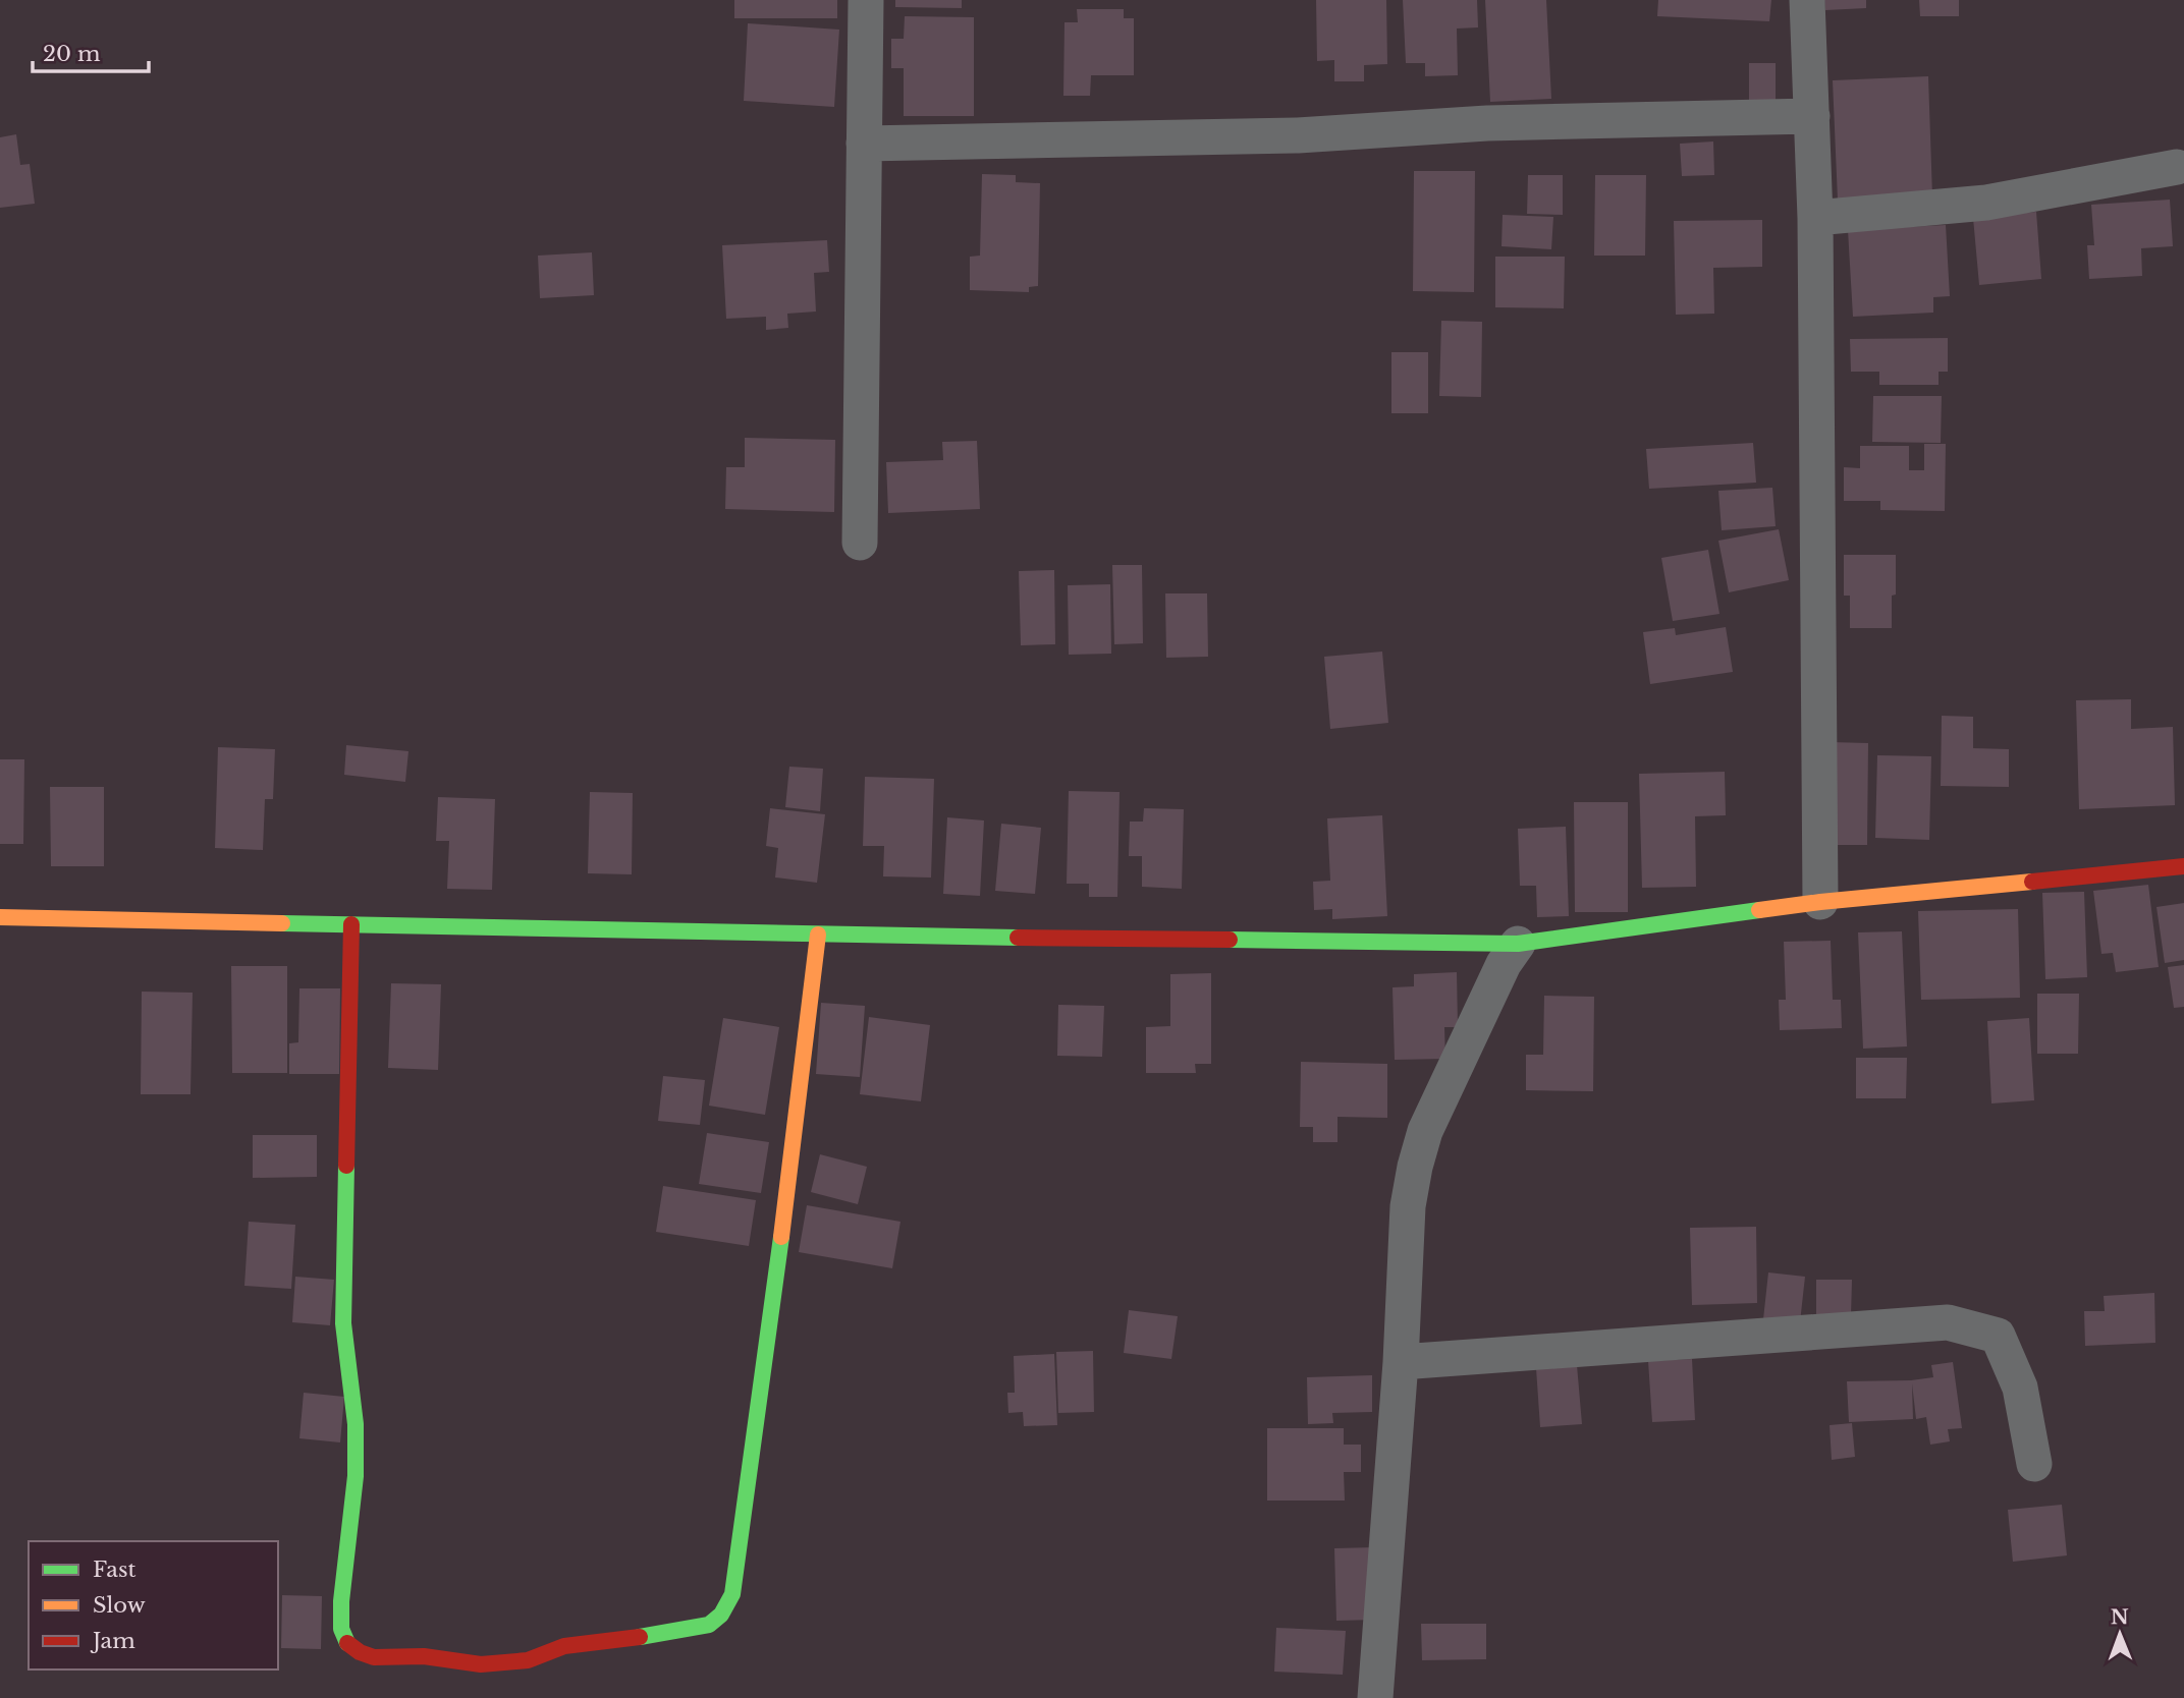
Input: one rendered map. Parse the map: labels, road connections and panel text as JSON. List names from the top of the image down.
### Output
{
  "legend": ["Fast", "Slow", "Jam"],
  "scale_bar": "20 m",
  "north": "top"
}
